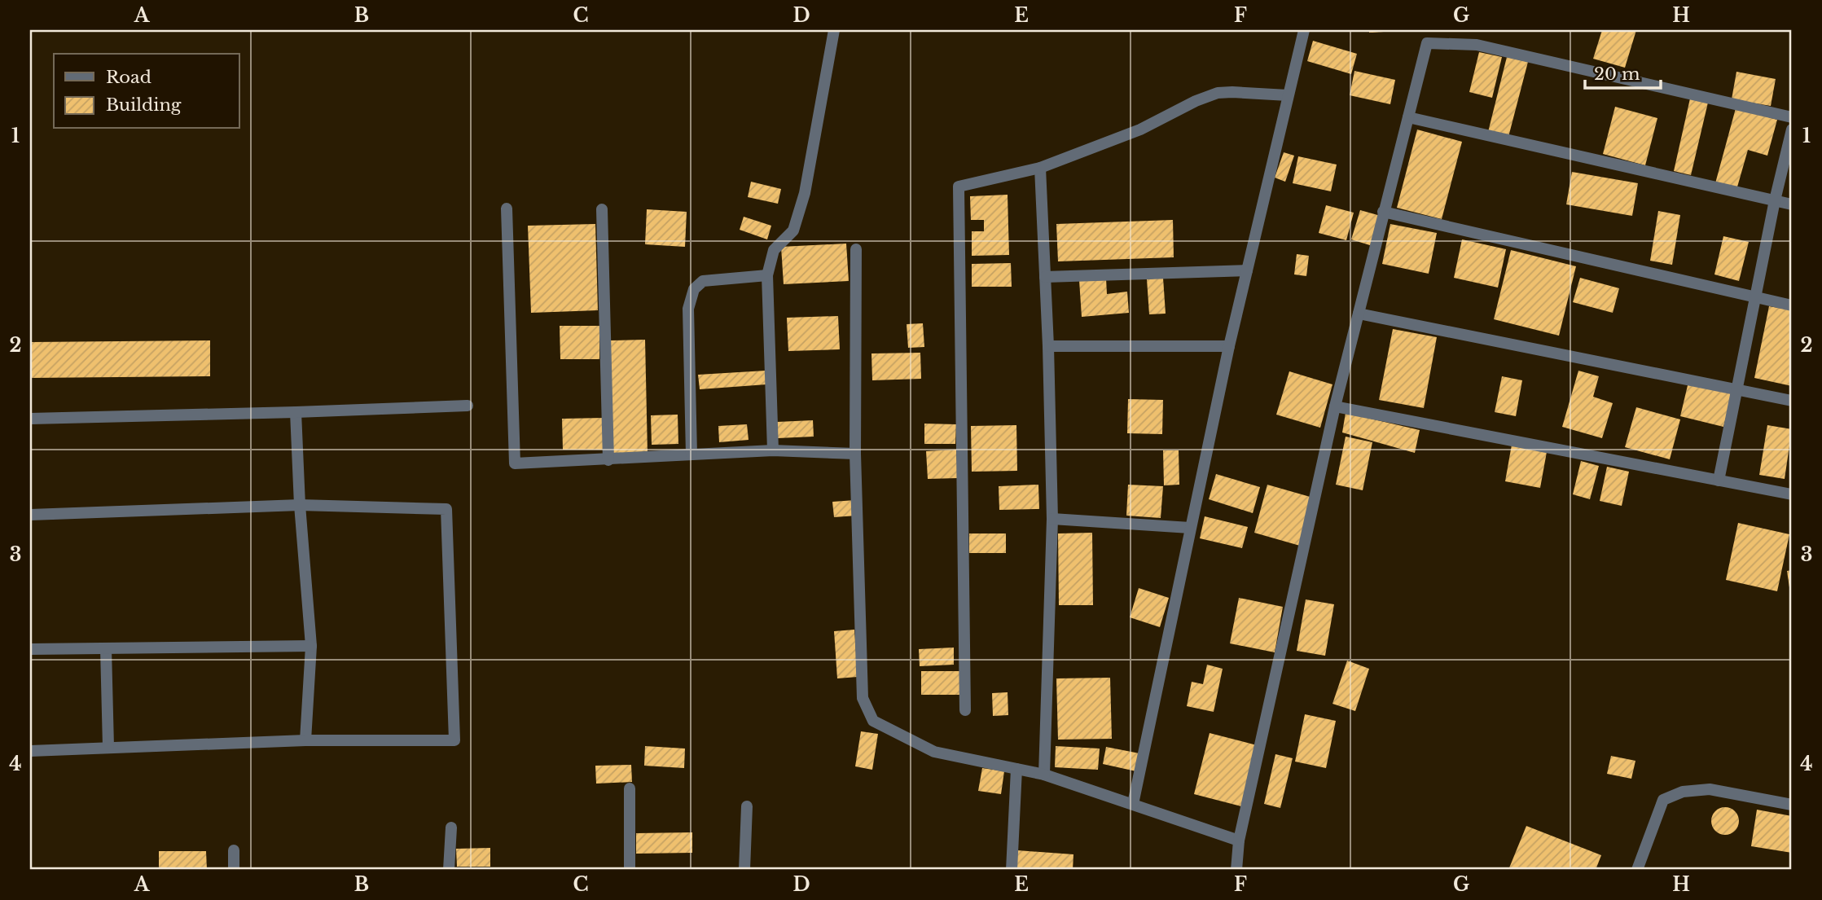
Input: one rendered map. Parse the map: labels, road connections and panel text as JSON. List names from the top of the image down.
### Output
{
  "legend": ["Road", "Building"],
  "scale_bar": "20 m",
  "grid": {
    "columns": [
      "A",
      "B",
      "C",
      "D",
      "E",
      "F",
      "G",
      "H"
    ],
    "rows": [
      "1",
      "2",
      "3",
      "4"
    ]
  }
}
